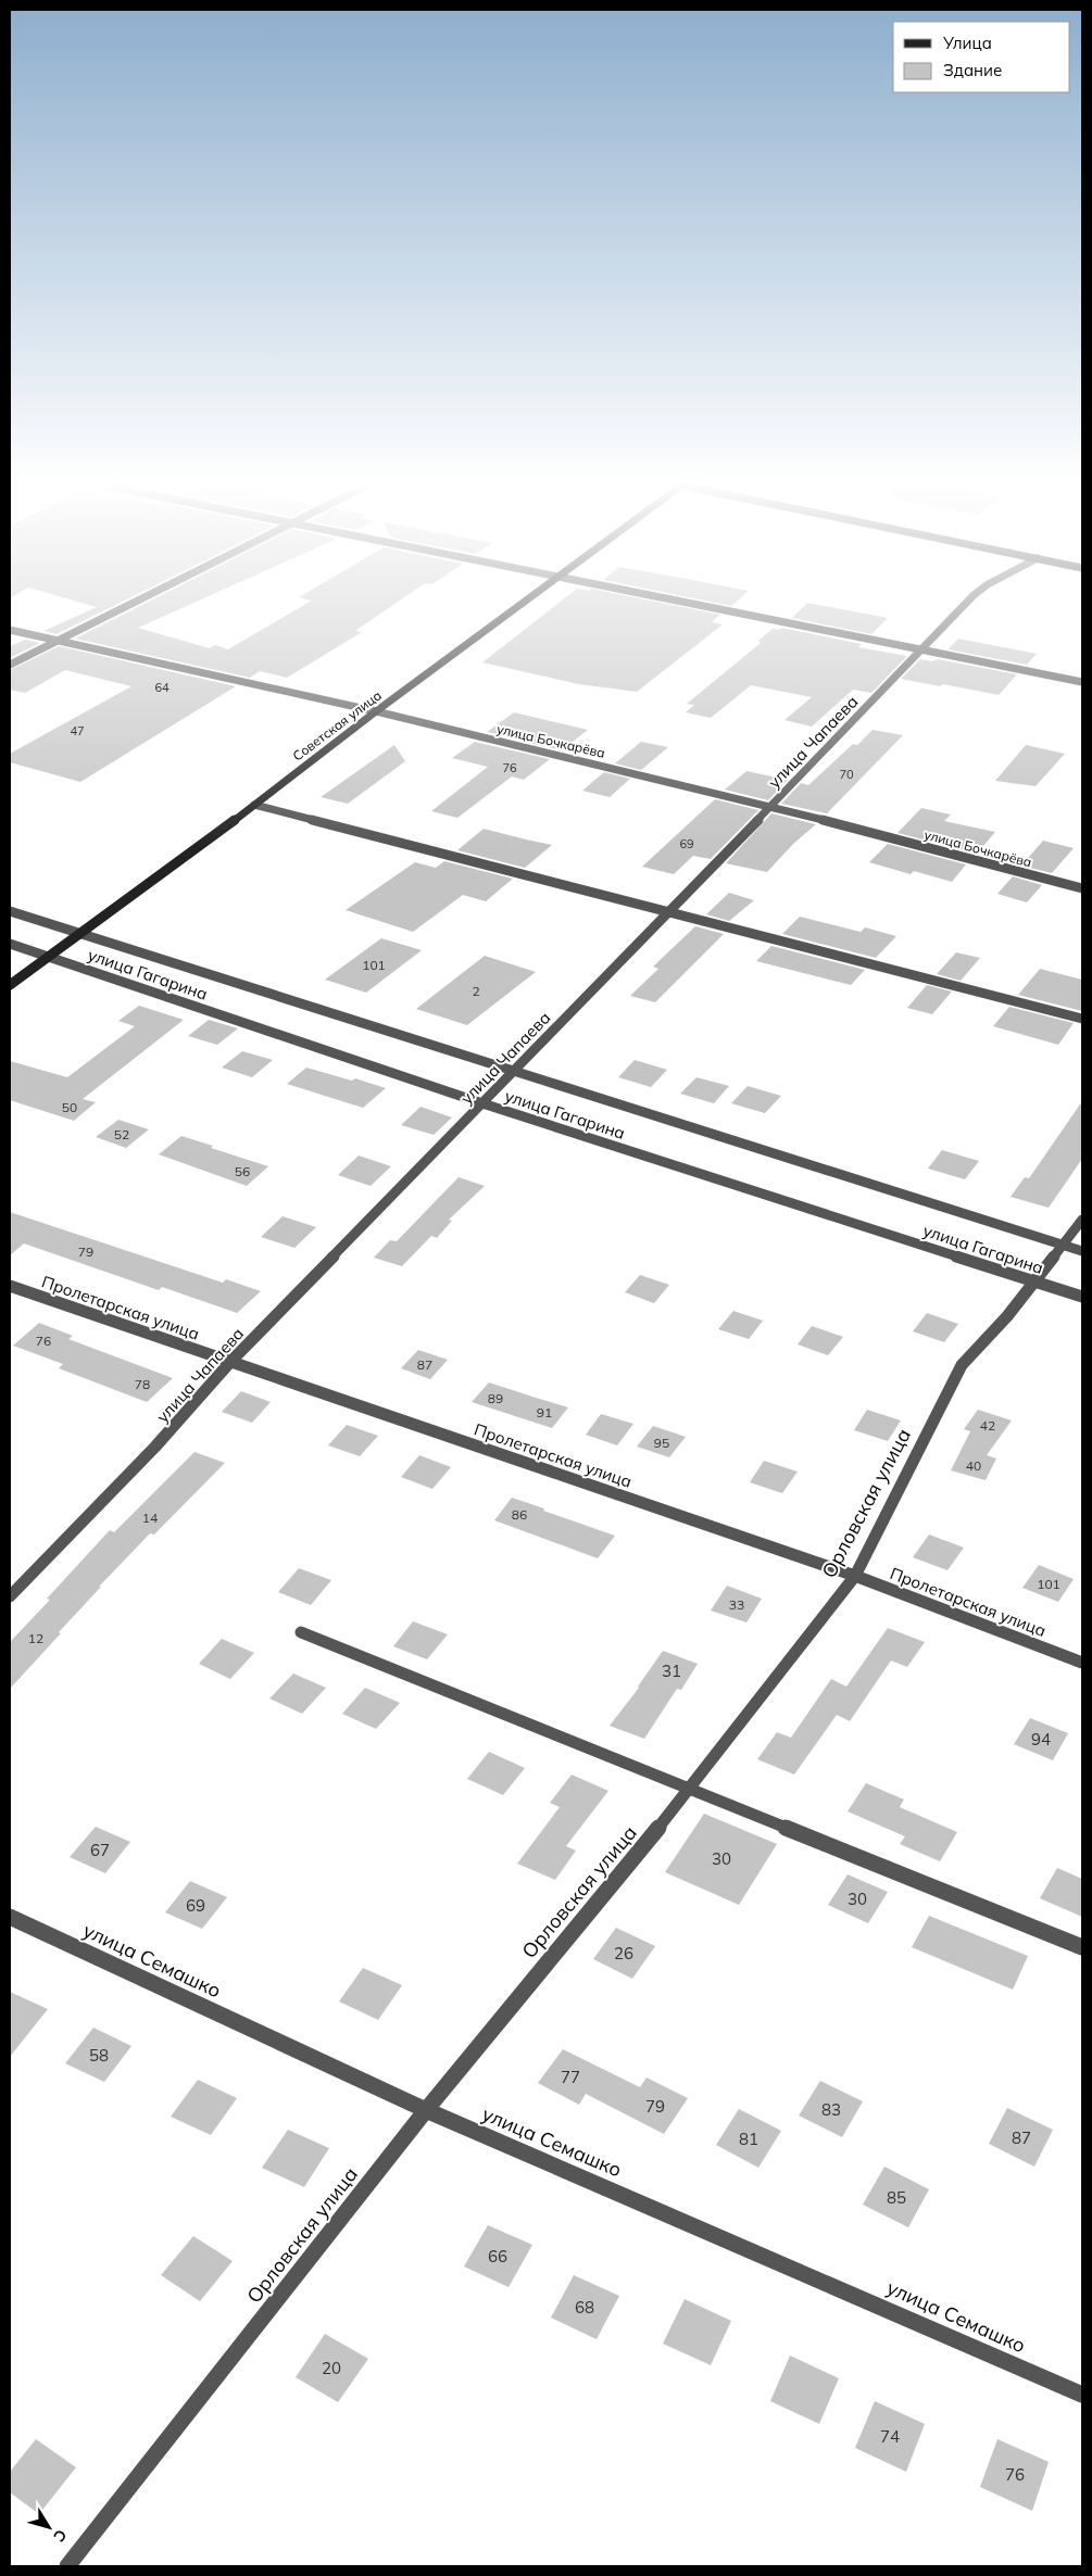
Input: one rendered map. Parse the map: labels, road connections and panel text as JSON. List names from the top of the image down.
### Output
{
  "streets": {
    "street": [
      "Советская улица",
      "улица Бочкарёва",
      "улица Чапаева",
      "улица Гагарина",
      "Пролетарская улица",
      "Орловская улица",
      "улица Семашко"
    ]
  },
  "crossings": [
    ["Советская улица", "улица Бочкарёва"],
    ["Советская улица", "улица Гагарина"],
    ["улица Бочкарёва", "улица Чапаева"],
    ["улица Чапаева", "улица Гагарина"],
    ["улица Чапаева", "Пролетарская улица"],
    ["улица Гагарина", "Орловская улица"],
    ["Пролетарская улица", "Орловская улица"],
    ["Орловская улица", "улица Семашко"]
  ],
  "house_numbers": [
    "64",
    "47",
    "76",
    "70",
    "69",
    "101",
    "2",
    "50",
    "52",
    "56",
    "79",
    "76",
    "87",
    "78",
    "89",
    "91",
    "42",
    "95",
    "40",
    "86",
    "14",
    "101",
    "33",
    "12",
    "31",
    "94",
    "67",
    "30",
    "30",
    "69",
    "26",
    "58",
    "77",
    "79",
    "83",
    "87",
    "81",
    "85",
    "66",
    "68",
    "20",
    "74",
    "76"
  ],
  "legend": ["Улица", "Здание"],
  "north": "bottom right"
}
